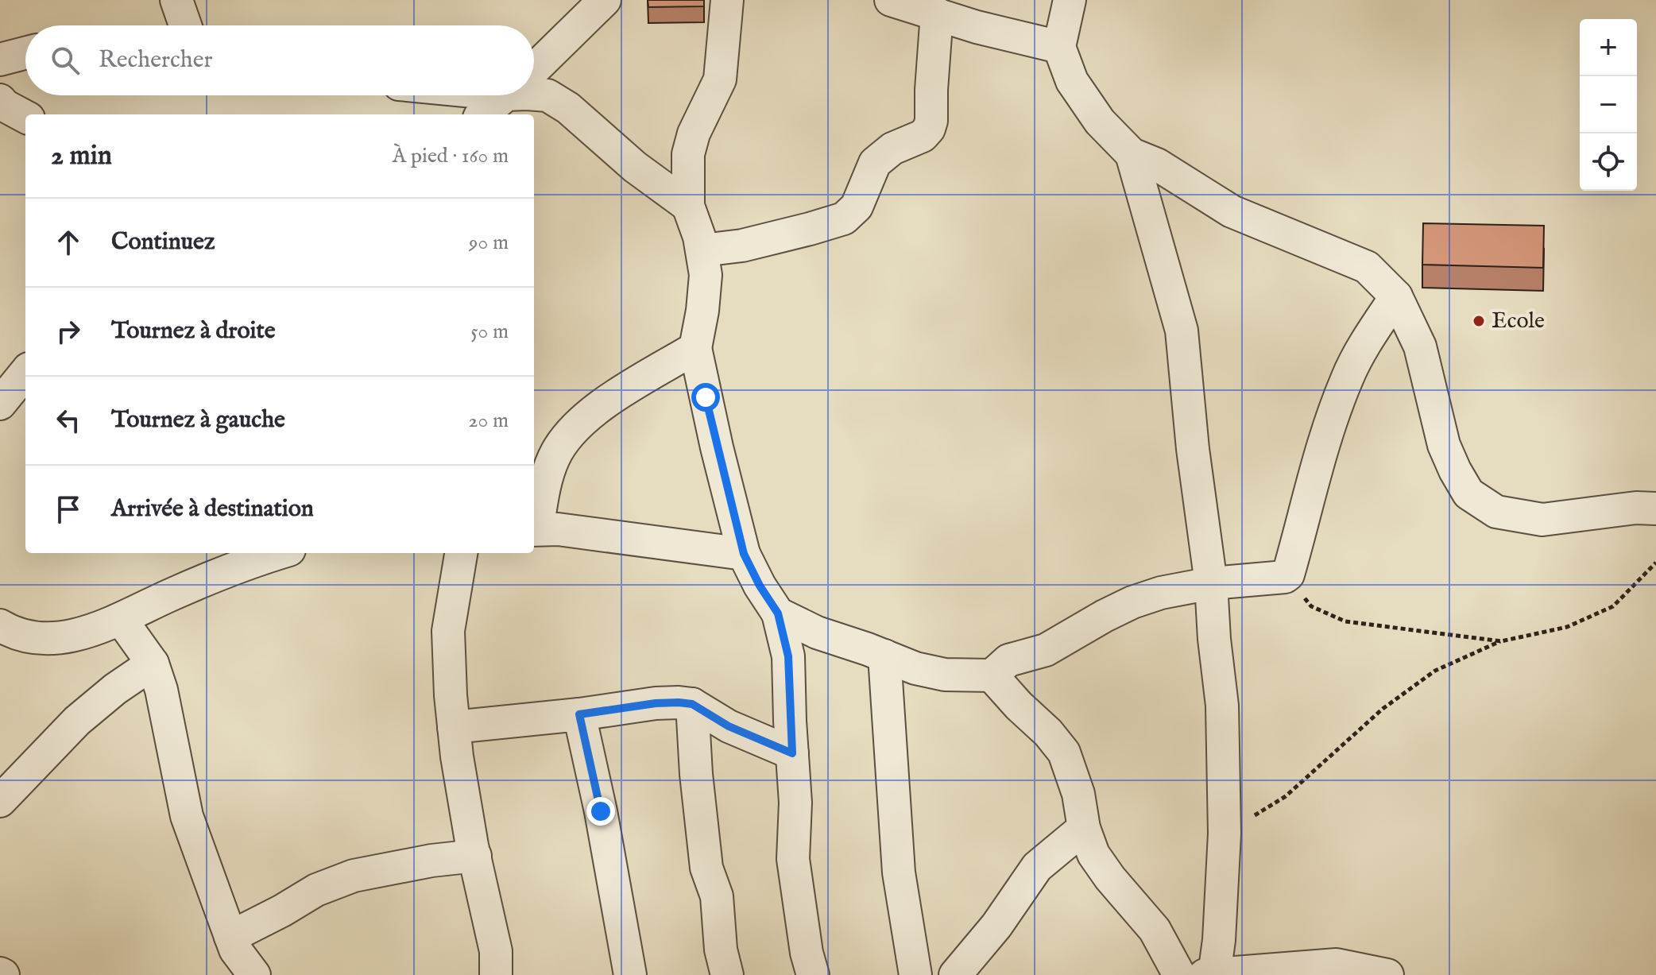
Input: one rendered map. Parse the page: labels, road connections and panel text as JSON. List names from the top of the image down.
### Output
{
  "places": ["Ecole"],
  "page": {
    "map_buttons": ["+", "−"],
    "search": "Rechercher",
    "heading": ["2 min", "À pied · 160 m"],
    "list": [
      ["Continuez", "90 m"],
      ["Tournez à droite", "50 m"],
      ["Tournez à gauche", "20 m"],
      "Arrivée à destination"
    ]
  }
}
